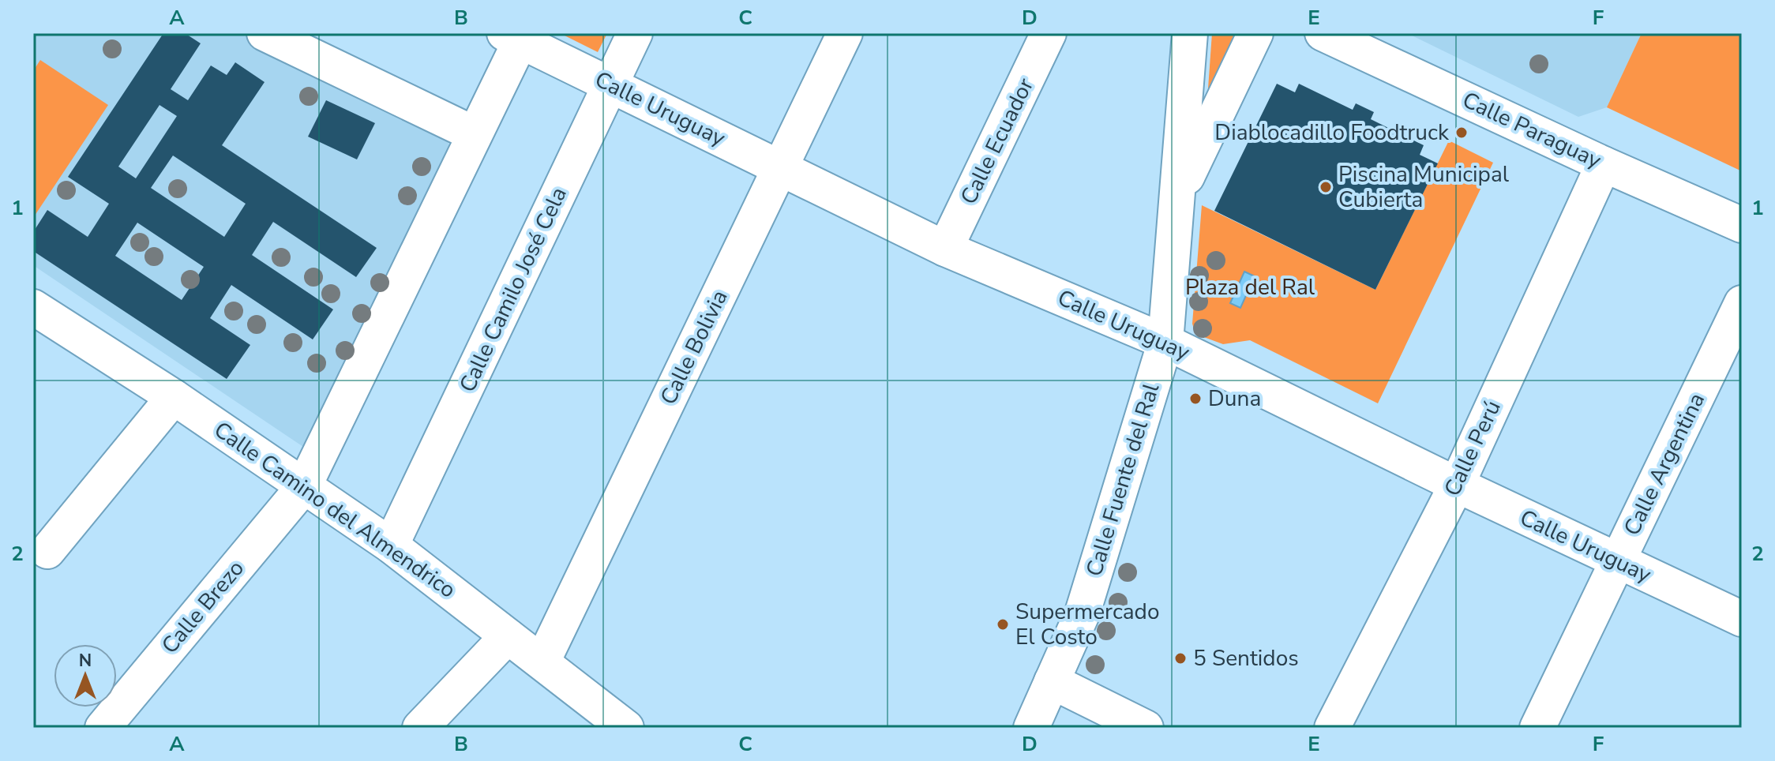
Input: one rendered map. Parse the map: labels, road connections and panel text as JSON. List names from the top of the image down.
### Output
{
  "streets": {
    "street": [
      "Calle Uruguay",
      "Calle Paraguay",
      "Calle Ecuador",
      "Calle Camilo José Cela",
      "Calle Bolivia",
      "Calle Perú",
      "Calle Argentina",
      "Calle Fuente del Ral",
      "Calle Camino del Almendrico",
      "Calle Brezo"
    ]
  },
  "crossings": [
    ["Calle Uruguay", "Calle Ecuador"],
    ["Calle Uruguay", "Calle Camilo José Cela"],
    ["Calle Uruguay", "Calle Bolivia"],
    ["Calle Uruguay", "Calle Perú"],
    ["Calle Uruguay", "Calle Argentina"],
    ["Calle Uruguay", "Calle Fuente del Ral"],
    ["Calle Uruguay", "Calle Brezo"],
    ["Calle Paraguay", "Calle Perú"],
    ["Calle Camilo José Cela", "Calle Camino del Almendrico"],
    ["Calle Bolivia", "Calle Camino del Almendrico"],
    ["Calle Camino del Almendrico", "Calle Brezo"]
  ],
  "parks": ["Plaza del Ral"],
  "places": [
    "Diablocadillo Foodtruck",
    "Piscina Municipal Cubierta",
    "Duna",
    "Supermercado El Costo",
    "5 Sentidos"
  ],
  "north": "top",
  "grid": {
    "columns": [
      "A",
      "B",
      "C",
      "D",
      "E",
      "F"
    ],
    "rows": ["1", "2"]
  }
}
